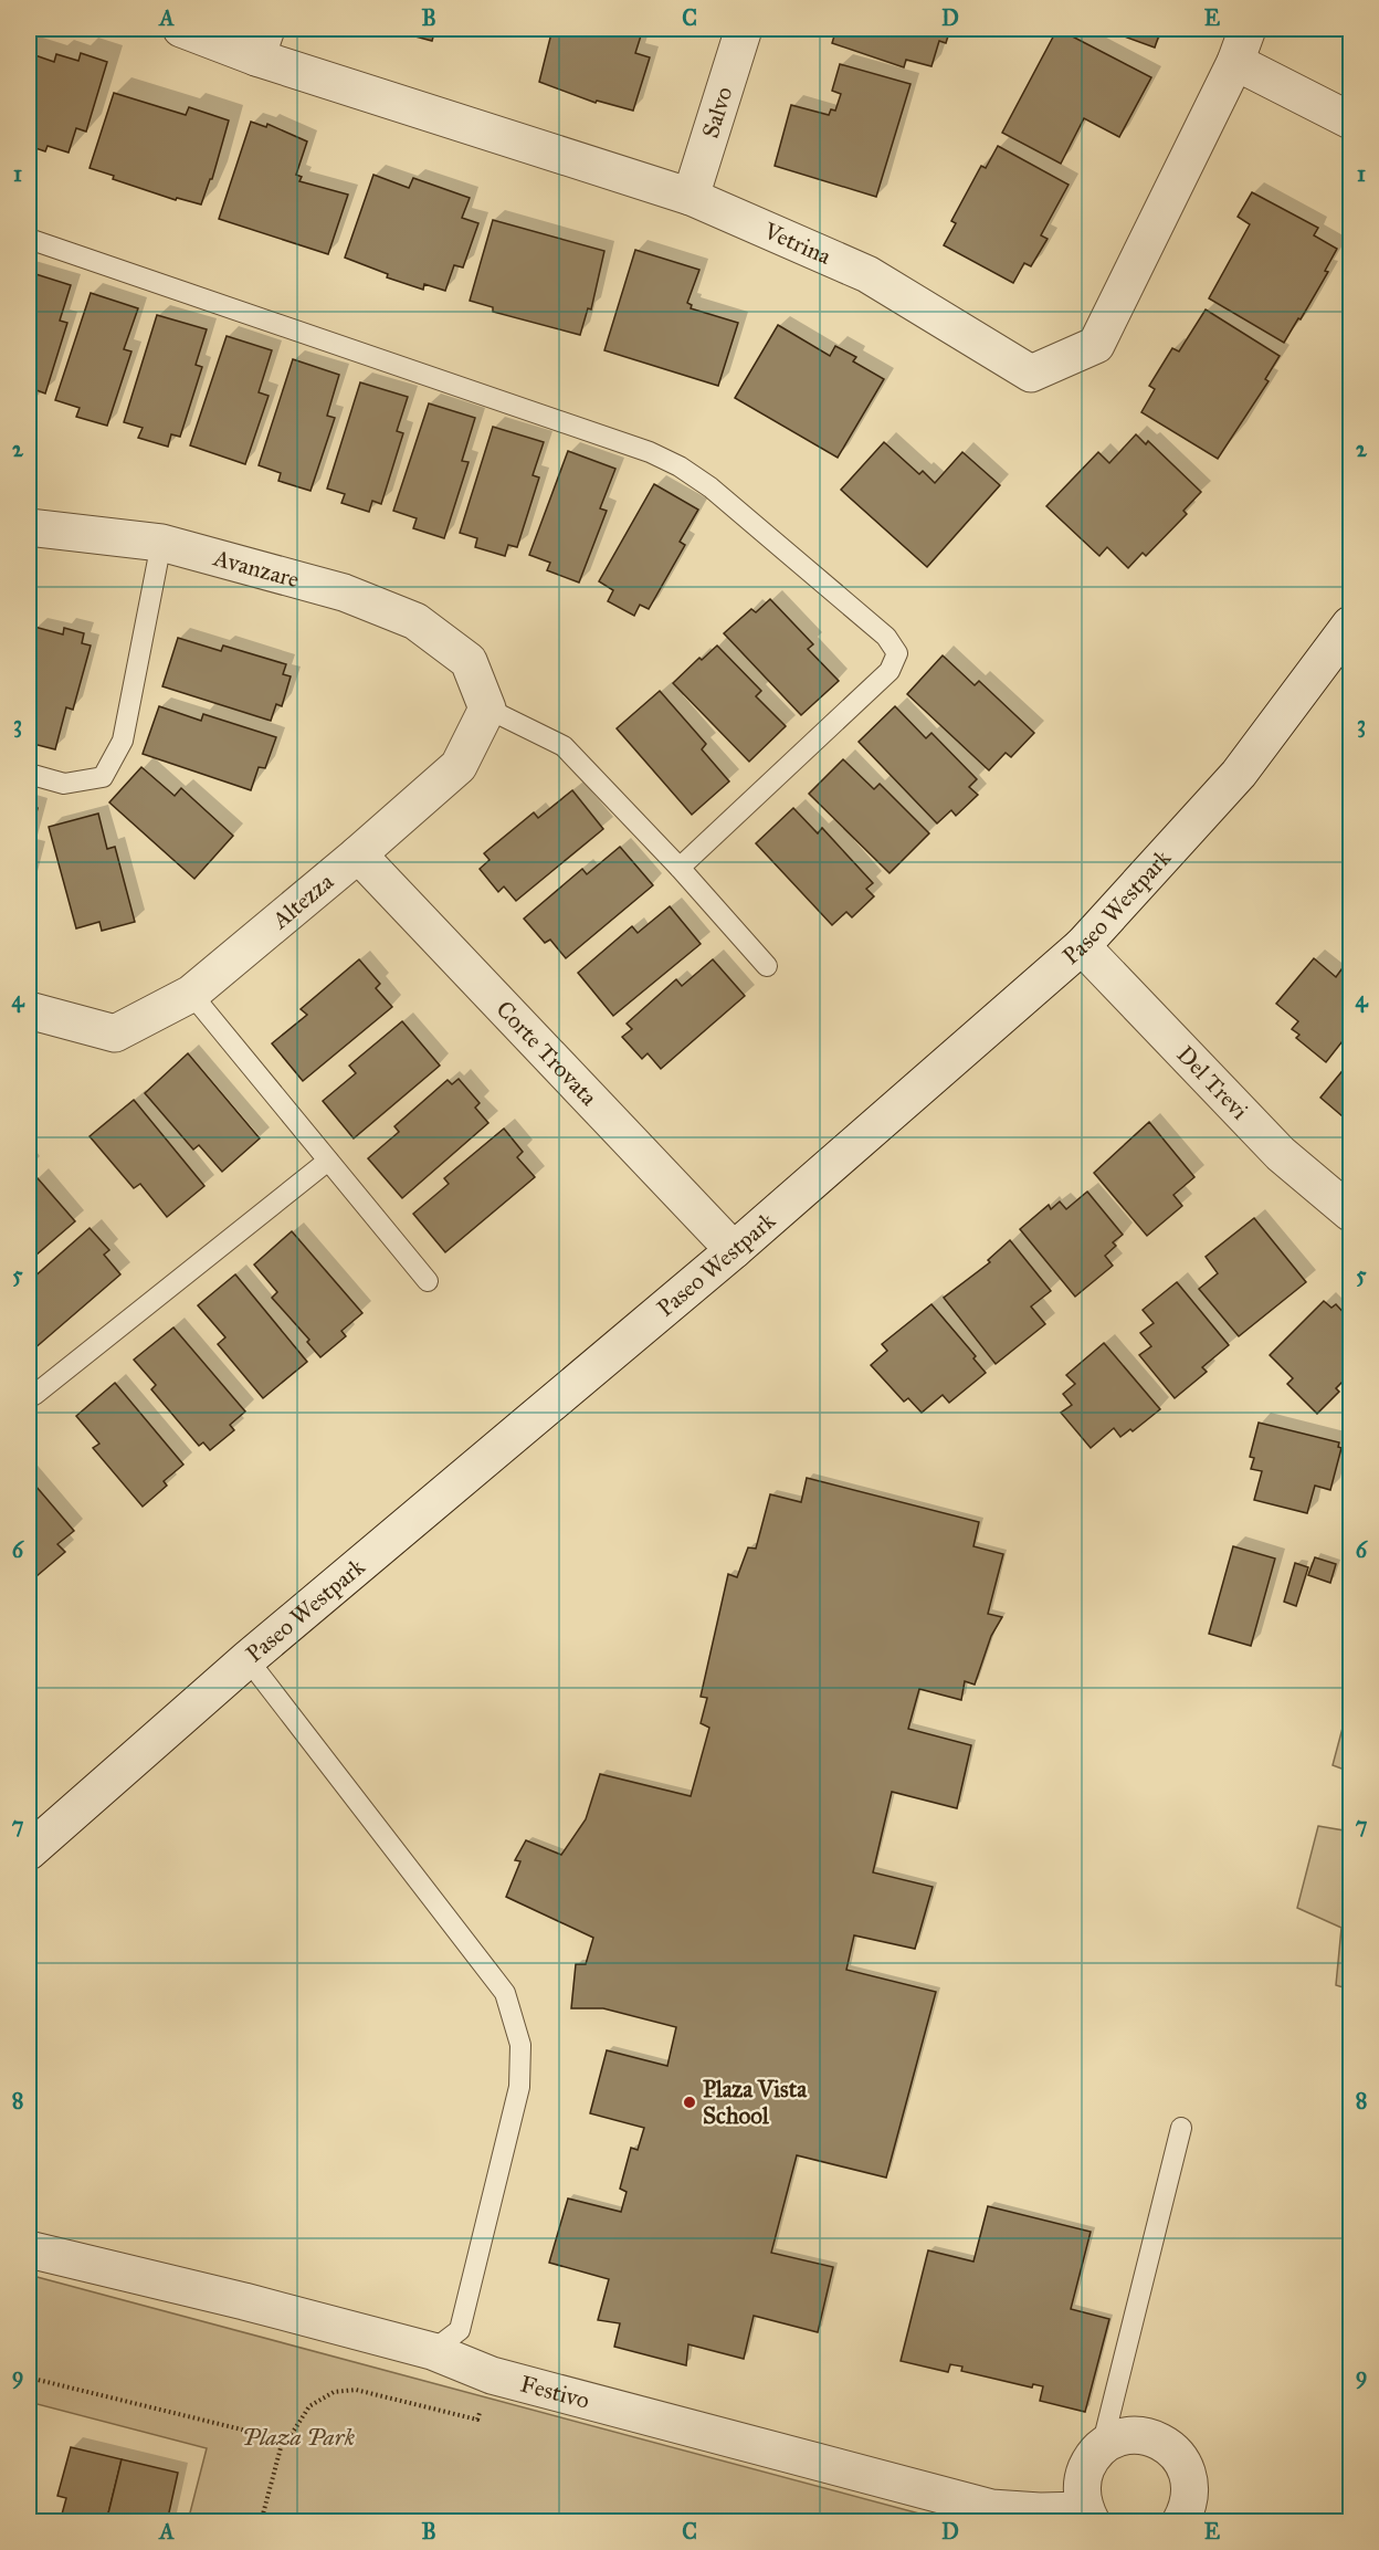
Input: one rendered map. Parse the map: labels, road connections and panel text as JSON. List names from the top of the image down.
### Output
{
  "streets": {
    "street": [
      "Salvo",
      "Vetrina",
      "Avanzare",
      "Altezza",
      "Paseo Westpark",
      "Corte Trovata",
      "Del Trevi",
      "Festivo"
    ]
  },
  "crossings": [
    ["Salvo", "Vetrina"],
    ["Avanzare", "Altezza"],
    ["Altezza", "Corte Trovata"],
    ["Paseo Westpark", "Corte Trovata"],
    ["Paseo Westpark", "Del Trevi"]
  ],
  "parks": ["Plaza Park"],
  "places": ["Plaza Vista School"],
  "grid": {
    "columns": [
      "A",
      "B",
      "C",
      "D",
      "E"
    ],
    "rows": [
      "1",
      "2",
      "3",
      "4",
      "5",
      "6",
      "7",
      "8",
      "9"
    ]
  }
}
